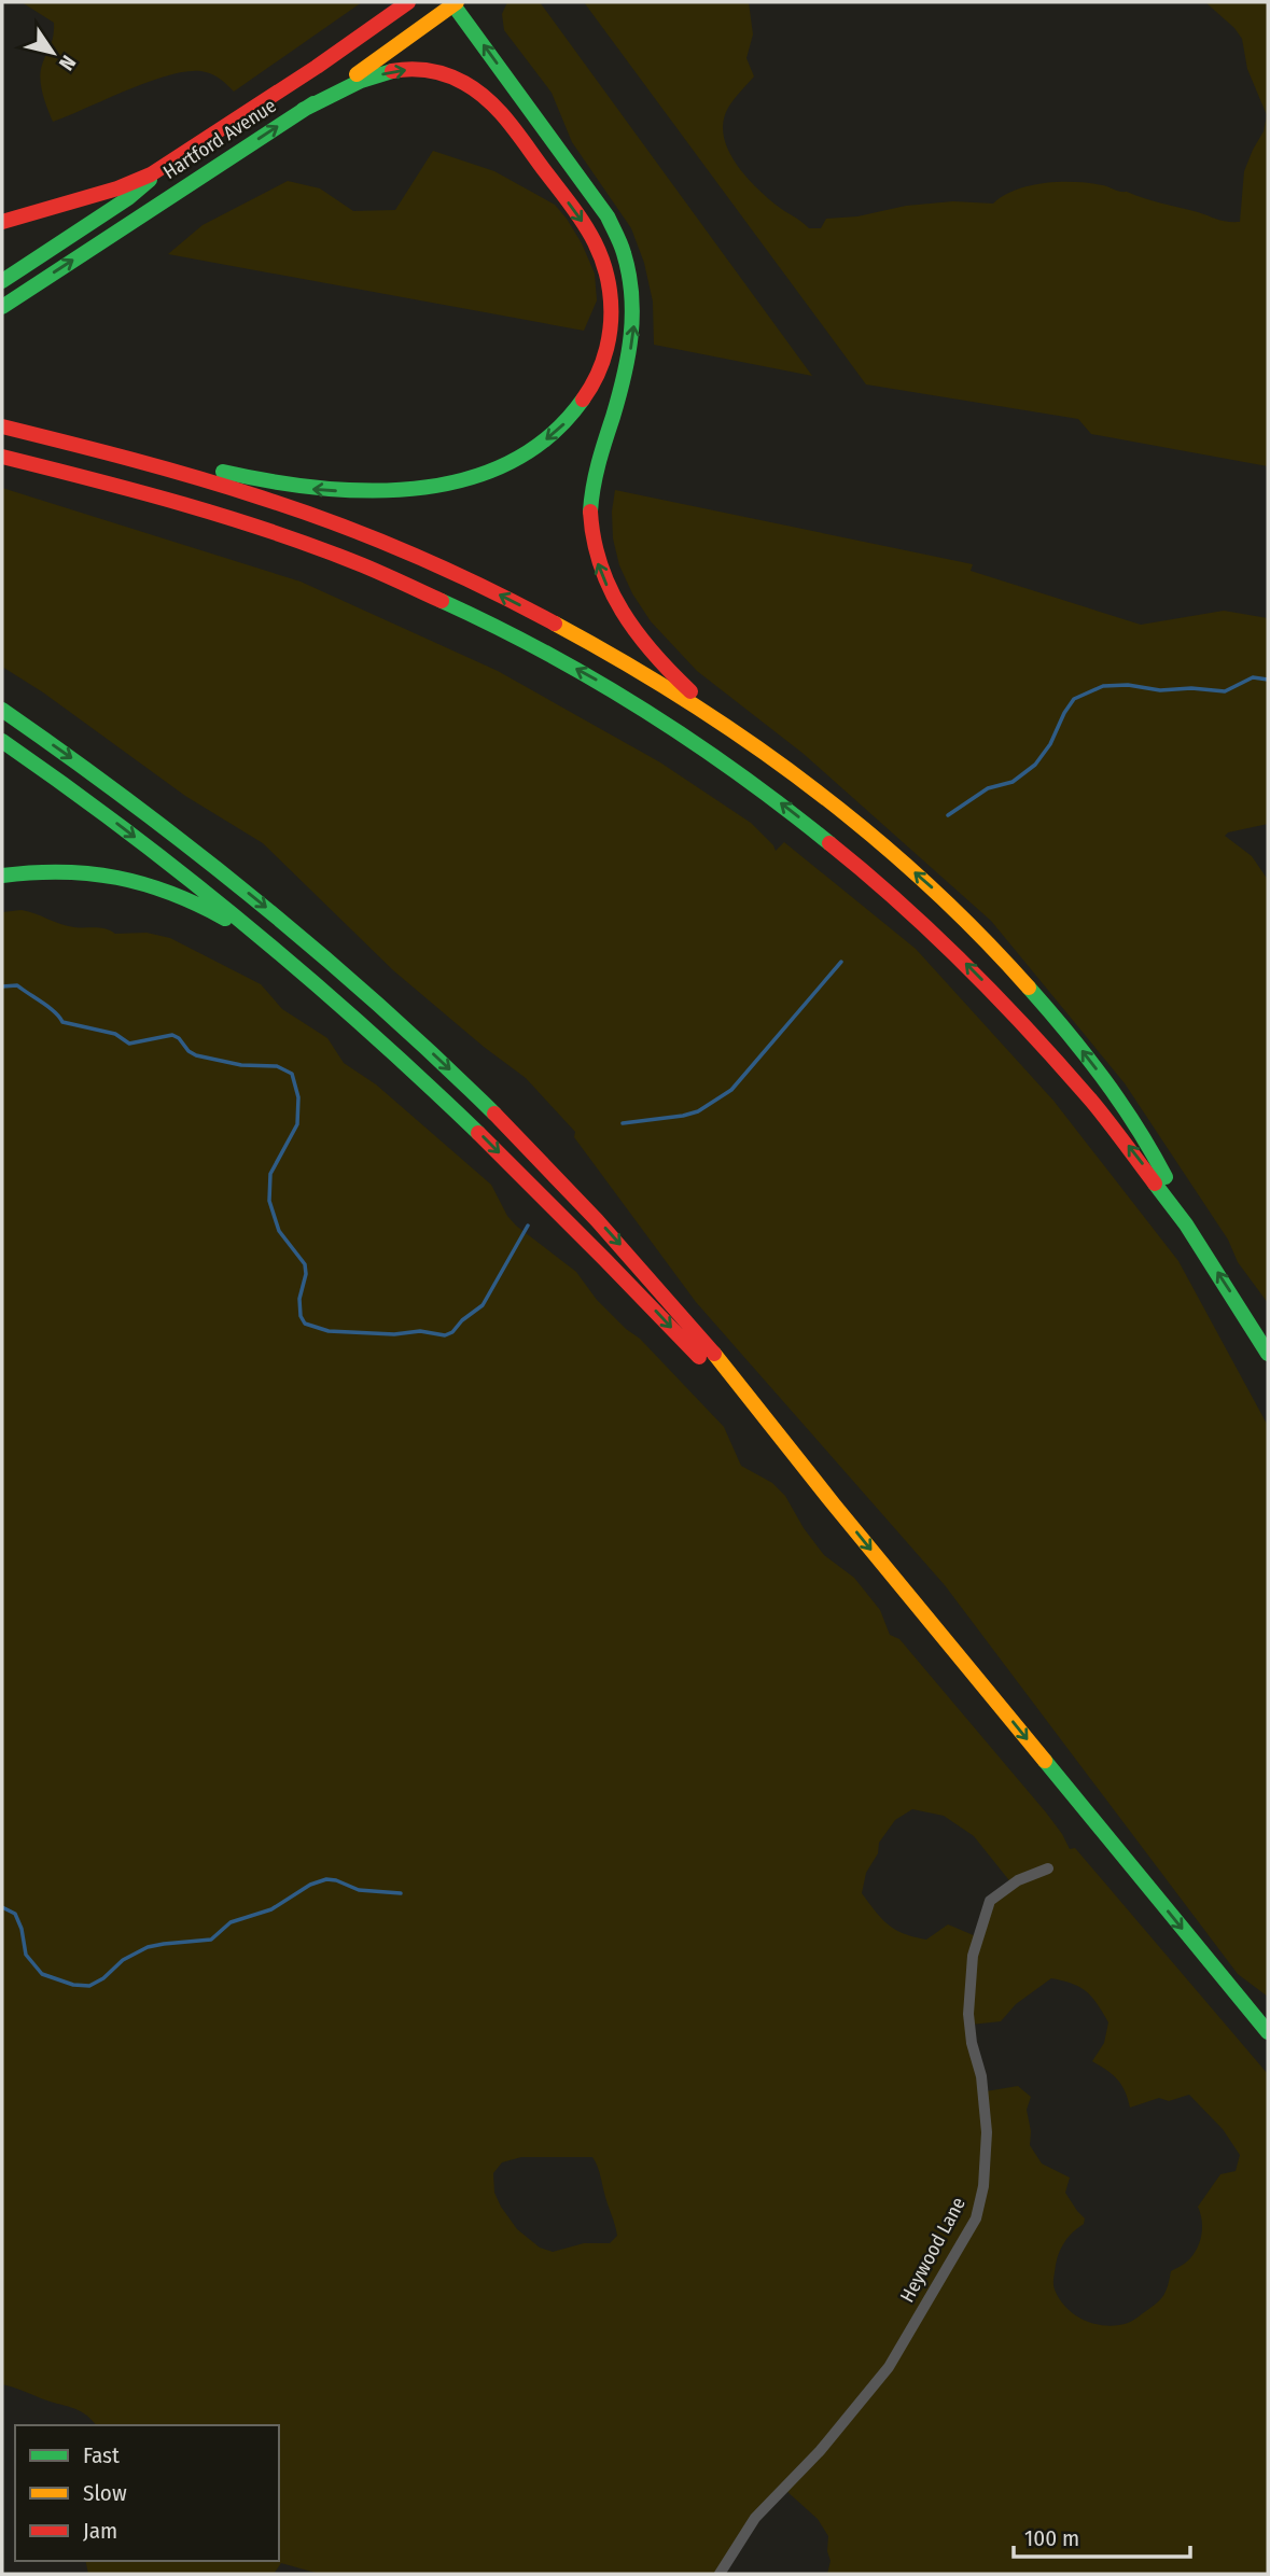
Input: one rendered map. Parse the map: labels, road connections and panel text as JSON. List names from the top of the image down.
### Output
{
  "streets": {
    "main road": ["Hartford Avenue"],
    "street": ["Heywood Lane"]
  },
  "legend": ["Fast", "Slow", "Jam"],
  "scale_bar": "100 m",
  "north": "bottom right"
}
